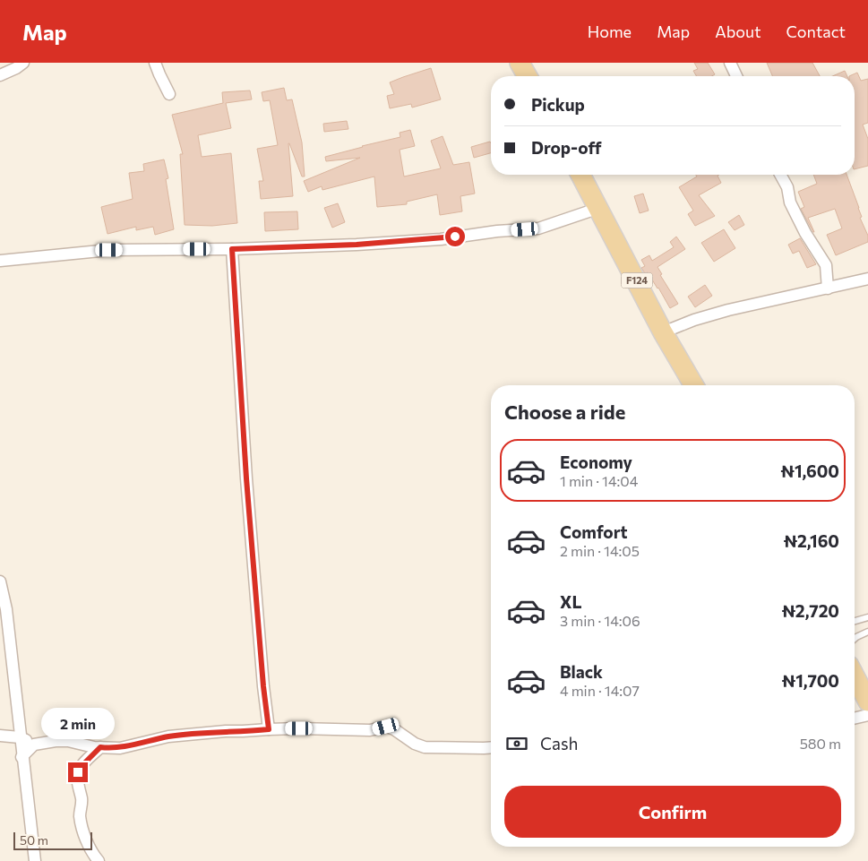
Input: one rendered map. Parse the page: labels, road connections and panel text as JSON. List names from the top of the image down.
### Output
{
  "streets": {
    "main road": ["F124"]
  },
  "scale_bar": "50 m",
  "page": {
    "header": "Map",
    "nav": [
      "Home",
      "Map",
      "About",
      "Contact"
    ],
    "banner": ["Pickup", "Drop-off"],
    "heading": "Choose a ride",
    "list": [
      {
        "name": "Economy",
        "note": "1 min · 14:04",
        "value": "₦1,600"
      },
      {
        "name": "Comfort",
        "note": "2 min · 14:05",
        "value": "₦2,160"
      },
      {
        "name": "XL",
        "note": "3 min · 14:06",
        "value": "₦2,720"
      },
      {
        "name": "Black",
        "note": "4 min · 14:07",
        "value": "₦1,700"
      }
    ],
    "bubble": "2 min",
    "pay": ["Cash", "580 m"],
    "buttons": "Confirm",
    "scale": "50 m"
  }
}
